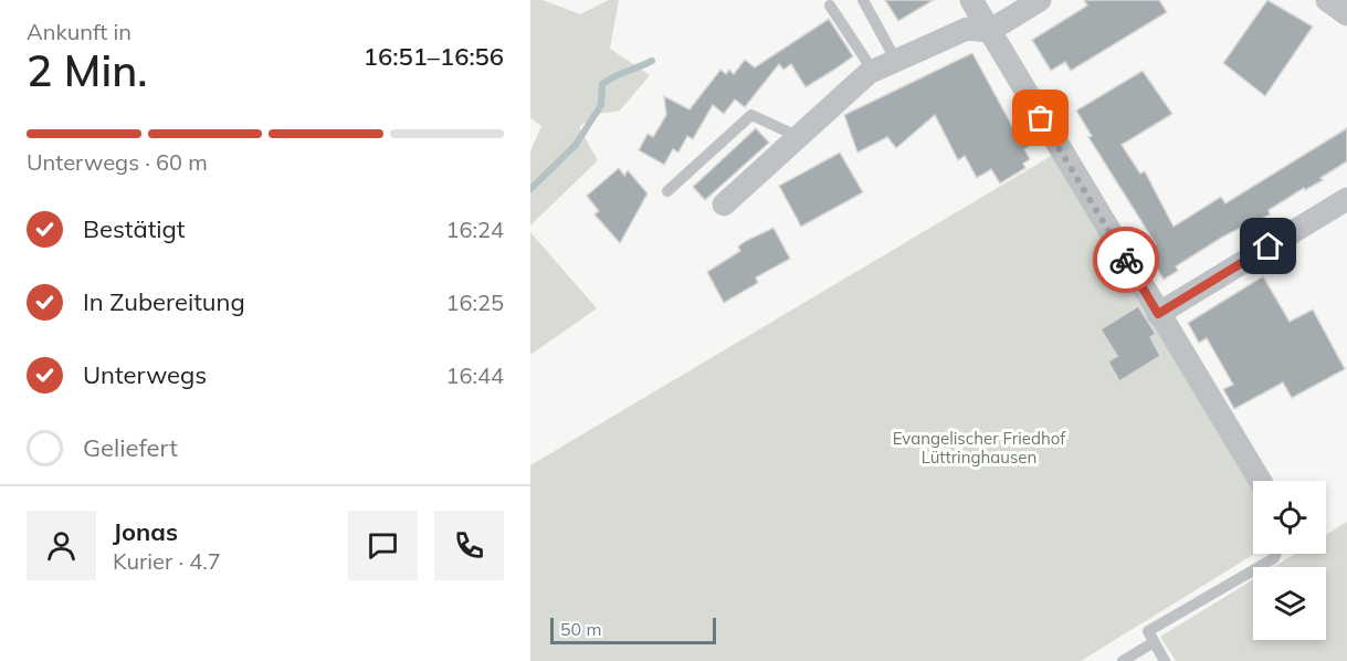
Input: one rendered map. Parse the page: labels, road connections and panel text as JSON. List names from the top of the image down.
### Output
{
  "parks": ["Evangelischer Friedhof Lüttringhausen"],
  "scale_bar": "50 m",
  "page": {
    "heading": ["2 Min.", "Ankunft in", "16:51–16:56"],
    "panel": ["Jonas", "Kurier · 4.7"],
    "bar": "Unterwegs · 60 m",
    "list": [
      ["Bestätigt", "16:24"],
      ["In Zubereitung", "16:25"],
      ["Unterwegs", "16:44"],
      "Geliefert"
    ],
    "scale": "50 m"
  }
}
